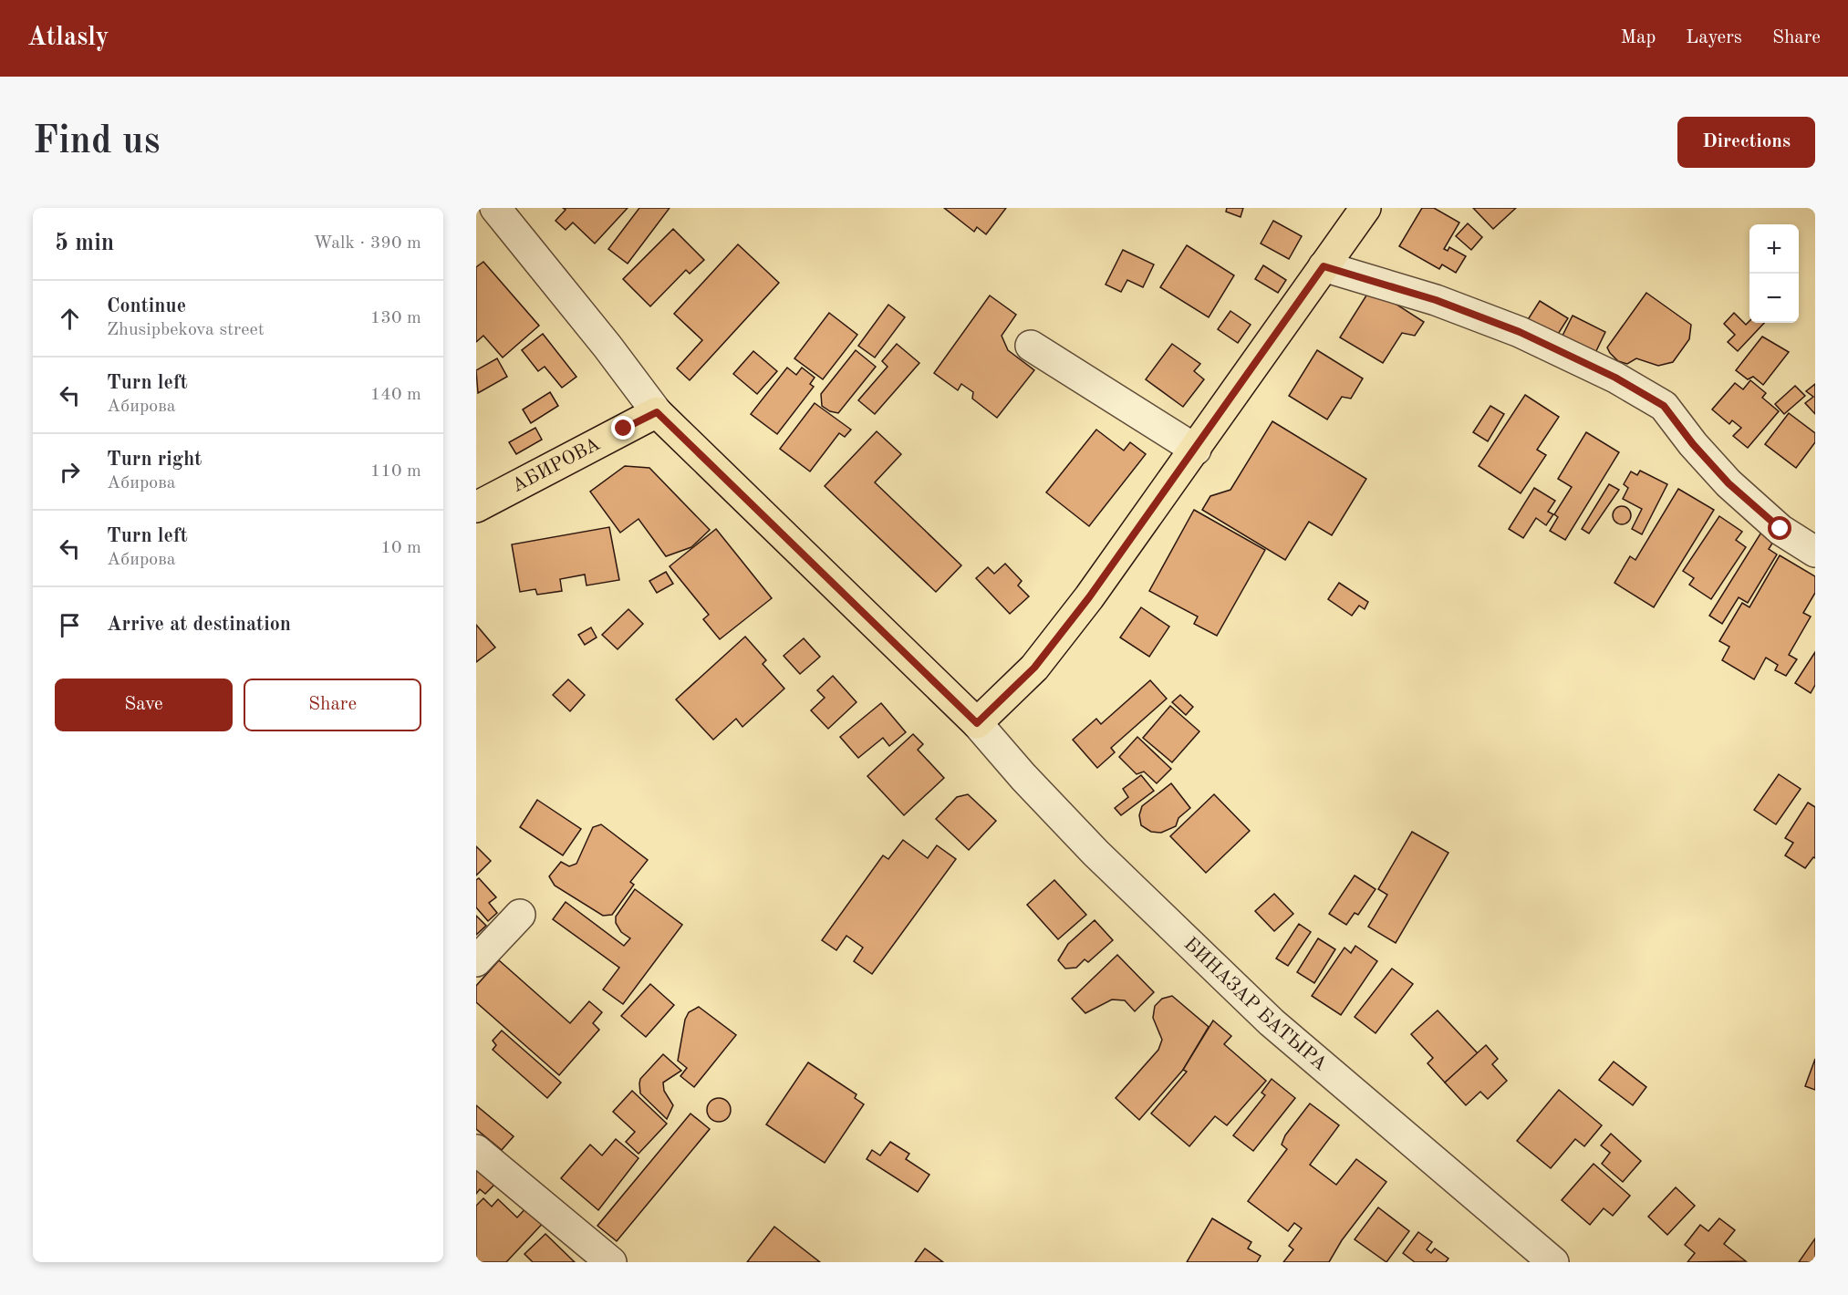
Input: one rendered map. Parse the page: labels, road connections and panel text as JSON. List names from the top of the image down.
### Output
{
  "streets": {
    "main road": ["АБИРОВА"],
    "street": ["БИНАЗАР БАТЫРА"]
  },
  "page": {
    "header": "Atlasly",
    "nav": ["Map", "Layers", "Share"],
    "buttons": [
      "Directions",
      ["Save", "Share"]
    ],
    "title": "Find us",
    "heading": ["5 min", "Walk · 390 m"],
    "map_buttons": ["+", "−"],
    "list": [
      ["Continue", "Zhusipbekova street", "130 m"],
      ["Turn left", "Абирова", "140 m"],
      ["Turn right", "Абирова", "110 m"],
      ["Turn left", "Абирова", "10 m"],
      "Arrive at destination"
    ]
  }
}
